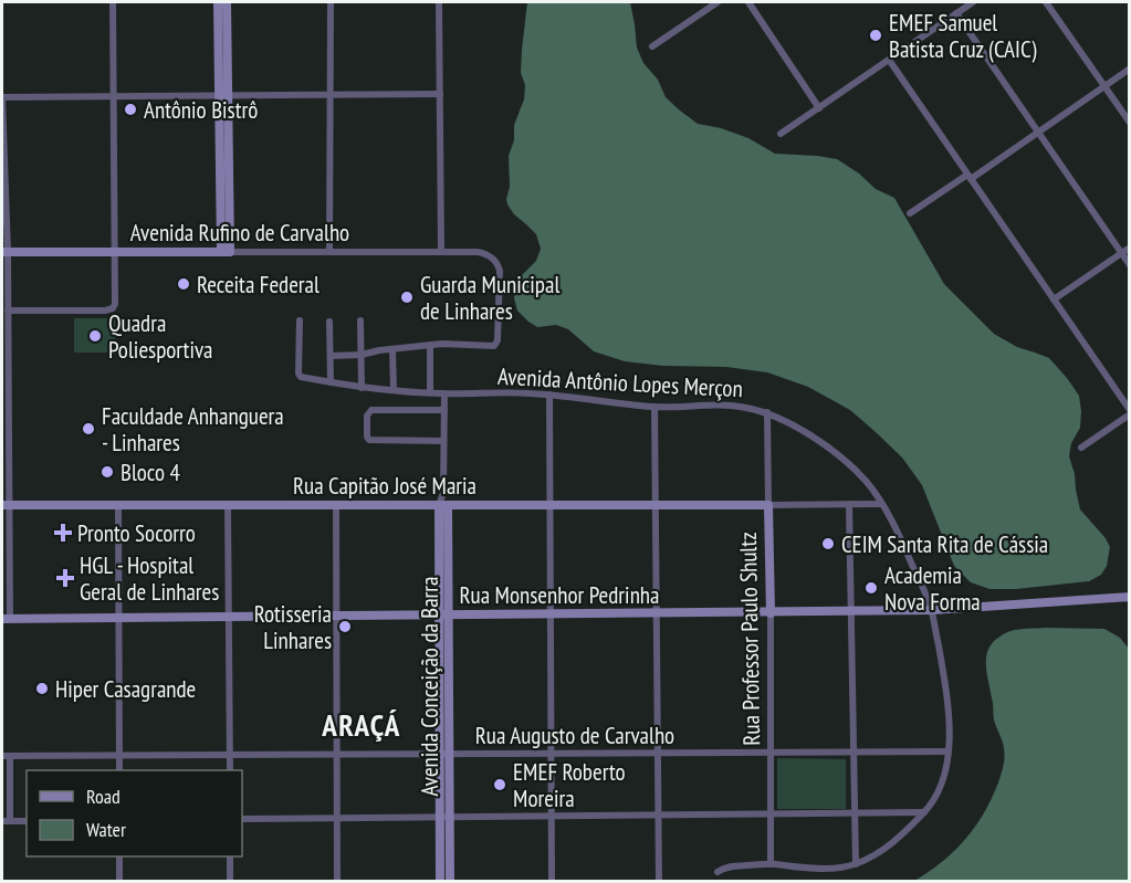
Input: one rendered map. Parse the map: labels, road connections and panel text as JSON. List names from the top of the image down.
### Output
{
  "streets": {
    "main road": [
      "Avenida Rufino de Carvalho",
      "Rua Capitão José Maria",
      "Rua Monsenhor Pedrinha",
      "Rua Professor Paulo Shultz",
      "Avenida Conceição da Barra"
    ],
    "street": ["Avenida Antônio Lopes Merçon", "Rua Augusto de Carvalho"]
  },
  "crossings": [
    ["Avenida Antônio Lopes Merçon", "Rua Monsenhor Pedrinha"],
    ["Avenida Antônio Lopes Merçon", "Rua Professor Paulo Shultz"],
    ["Avenida Antônio Lopes Merçon", "Avenida Conceição da Barra"],
    ["Avenida Antônio Lopes Merçon", "Rua Augusto de Carvalho"],
    ["Rua Capitão José Maria", "Rua Professor Paulo Shultz"],
    ["Rua Capitão José Maria", "Avenida Conceição da Barra"],
    ["Rua Monsenhor Pedrinha", "Rua Professor Paulo Shultz"],
    ["Rua Monsenhor Pedrinha", "Avenida Conceição da Barra"],
    ["Rua Professor Paulo Shultz", "Rua Augusto de Carvalho"],
    ["Avenida Conceição da Barra", "Rua Augusto de Carvalho"]
  ],
  "districts": ["ARAÇÁ"],
  "places": {
    "other": [
      "EMEF Samuel Batista Cruz (CAIC)",
      "Antônio Bistrô",
      "Receita Federal",
      "Guarda Municipal de Linhares",
      "Quadra Poliesportiva",
      "Faculdade Anhanguera - Linhares",
      "Bloco 4",
      "CEIM Santa Rita de Cássia",
      "Academia Nova Forma",
      "Rotisseria Linhares",
      "Hiper Casagrande",
      "EMEF Roberto Moreira"
    ],
    "health": ["Pronto Socorro", "HGL - Hospital Geral de Linhares"]
  },
  "legend": ["Road", "Water"]
}
